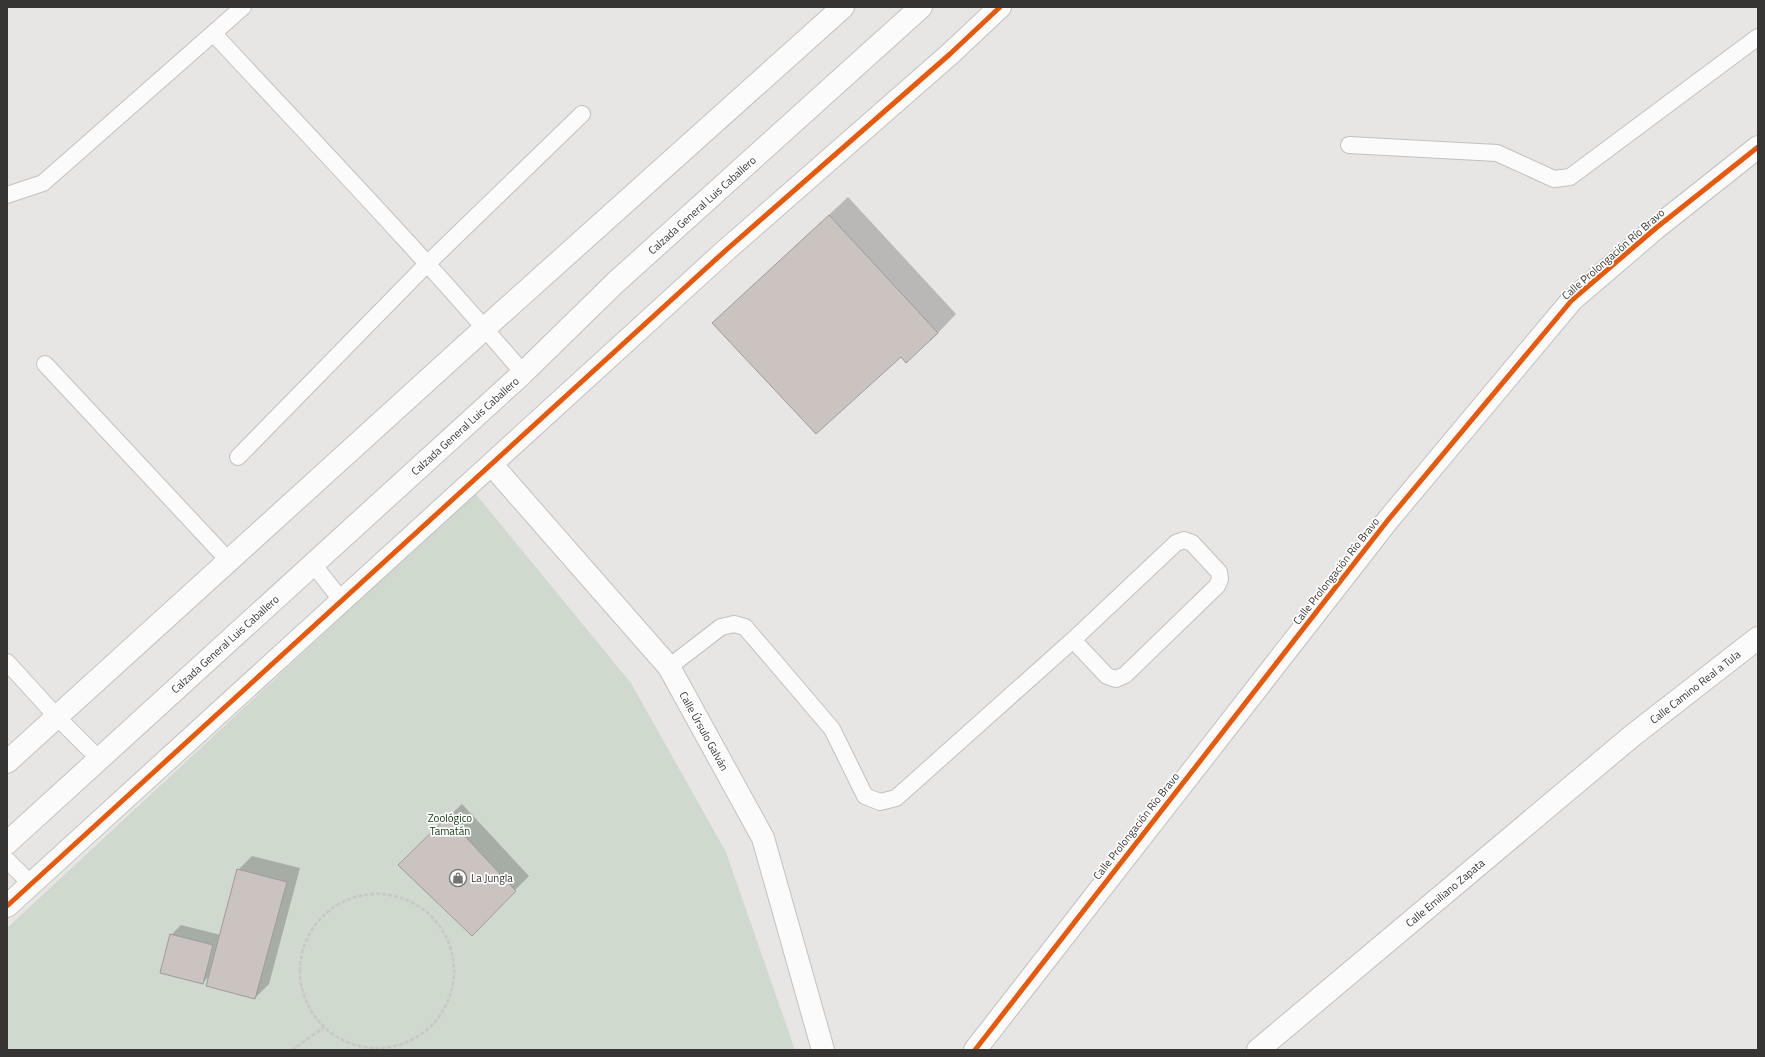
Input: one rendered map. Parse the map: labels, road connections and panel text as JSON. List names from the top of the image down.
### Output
{
  "streets": {
    "street": [
      "Calzada General Luis Caballero",
      "Calle Prolongación Río Bravo",
      "Calle Camino Real a Tula",
      "Calle Úrsulo Galván",
      "Calle Emiliano Zapata"
    ]
  },
  "crossings": [
    ["Calle Camino Real a Tula", "Calle Emiliano Zapata"]
  ],
  "parks": ["Zoológico Tamatán"],
  "places": {
    "shop": ["La Jungla"]
  }
}
